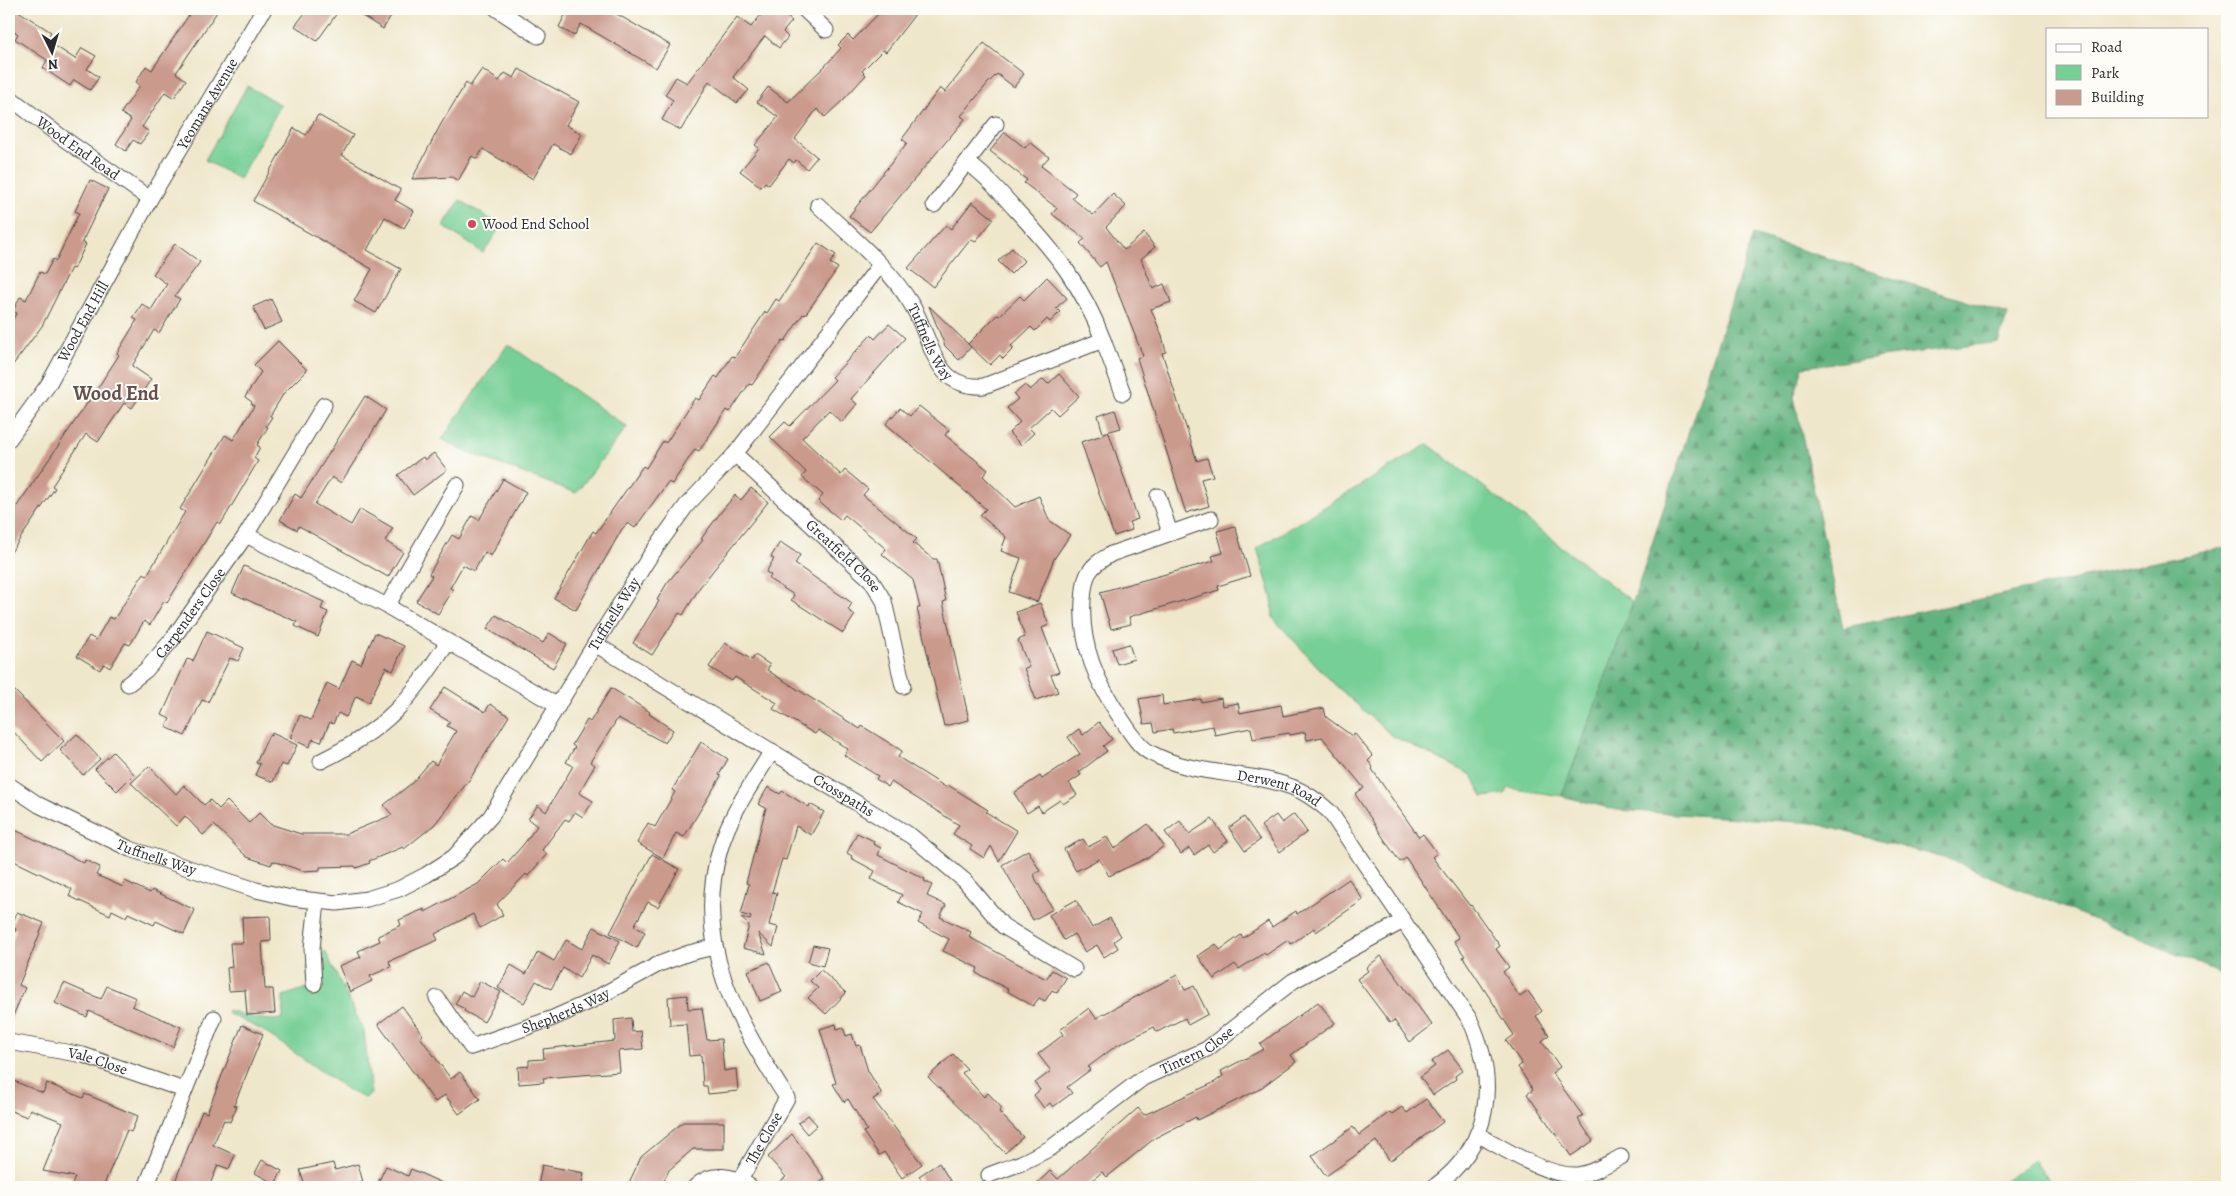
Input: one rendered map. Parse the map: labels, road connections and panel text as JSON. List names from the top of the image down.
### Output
{
  "streets": {
    "street": [
      "Yeomans Avenue",
      "Wood End Road",
      "Wood End Hill",
      "Tuffnells Way",
      "Greatfield Close",
      "Carpenders Close",
      "Derwent Road",
      "Crosspaths",
      "Shepherds Way",
      "Tintern Close",
      "Vale Close",
      "The Close"
    ]
  },
  "crossings": [
    ["Yeomans Avenue", "Wood End Road"],
    ["Yeomans Avenue", "Wood End Hill"],
    ["Wood End Road", "Wood End Hill"],
    ["Tuffnells Way", "Greatfield Close"],
    ["Tuffnells Way", "Crosspaths"],
    ["Derwent Road", "Tintern Close"],
    ["Shepherds Way", "The Close"]
  ],
  "districts": ["Wood End"],
  "places": ["Wood End School"],
  "legend": ["Road", "Park", "Building"],
  "north": "bottom"
}
